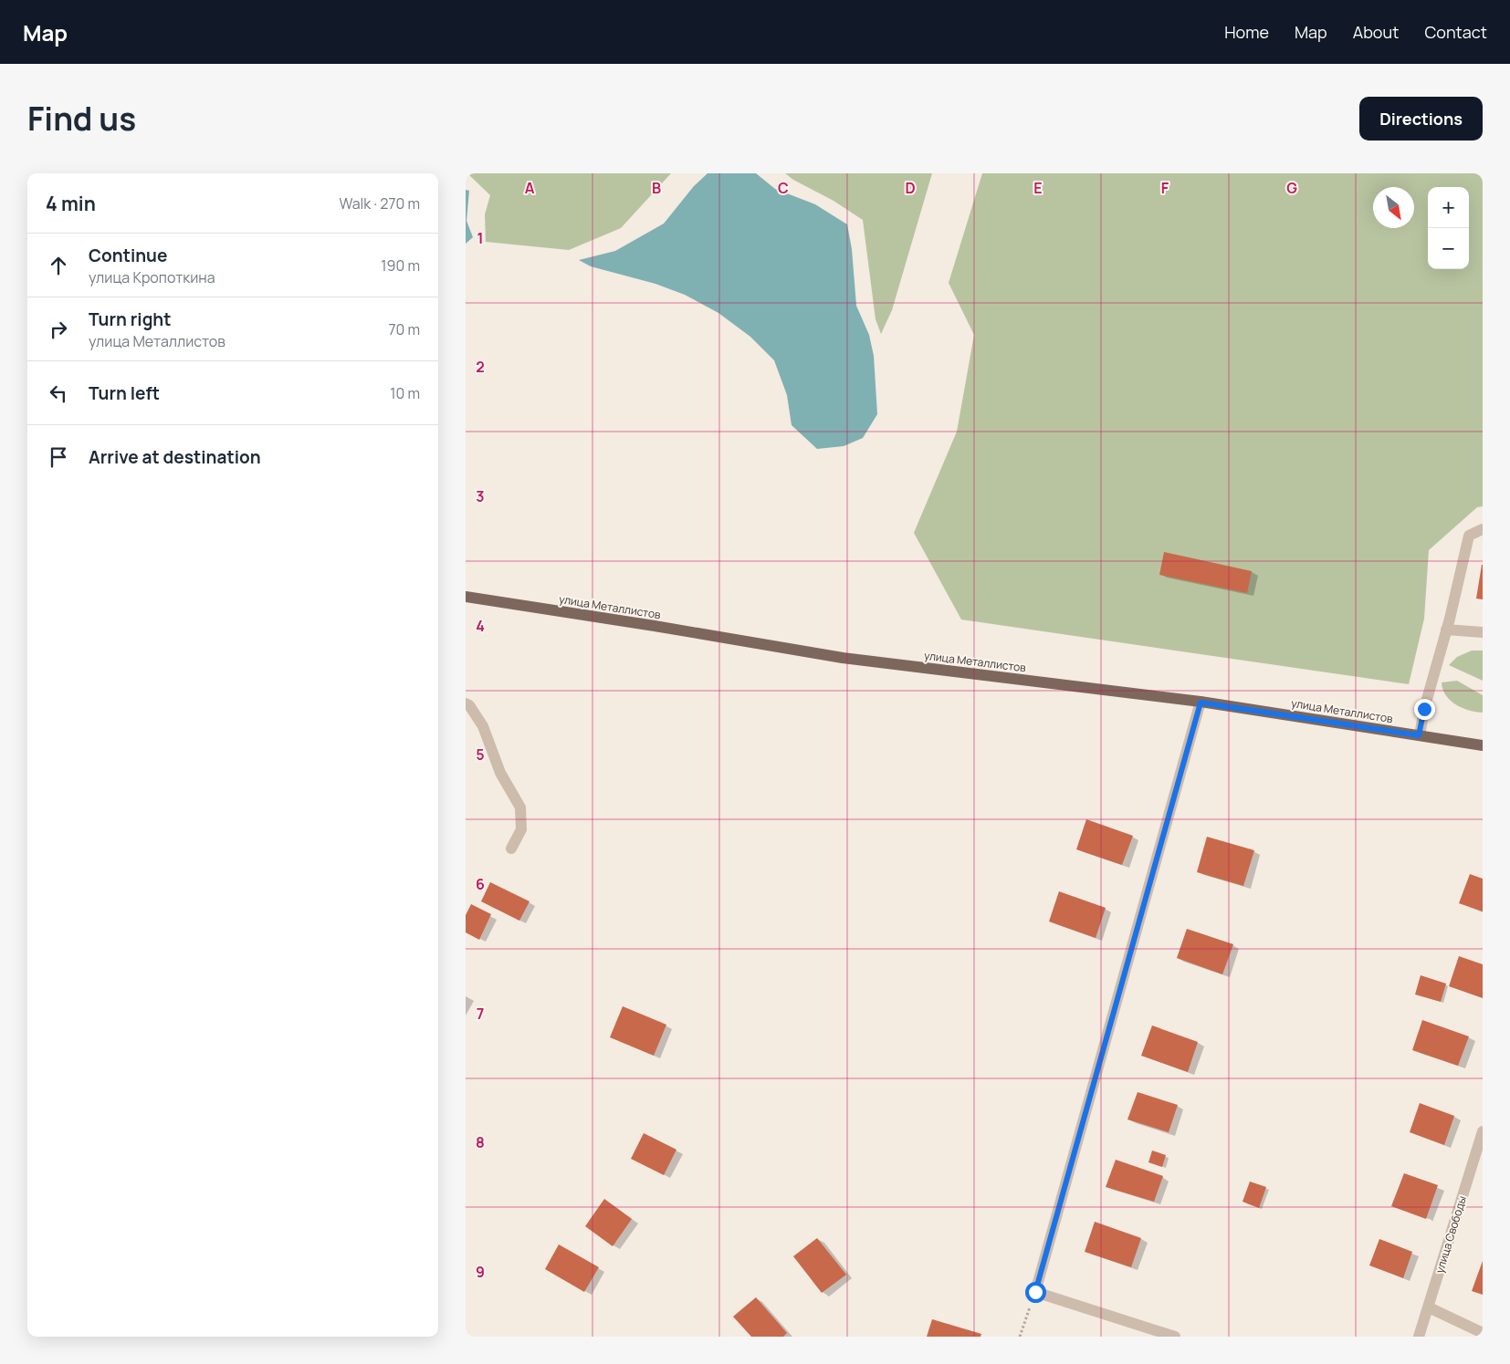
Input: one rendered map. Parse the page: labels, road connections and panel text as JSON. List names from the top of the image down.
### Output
{
  "streets": {
    "main road": ["улица Металлистов"],
    "street": ["улица Свободы"]
  },
  "north": "bottom right",
  "page": {
    "header": "Map",
    "nav": [
      "Home",
      "Map",
      "About",
      "Contact"
    ],
    "title": "Find us",
    "buttons": "Directions",
    "heading": ["4 min", "Walk · 270 m"],
    "map_buttons": ["+", "−"],
    "list": [
      ["Continue", "улица Кропоткина", "190 m"],
      ["Turn right", "улица Металлистов", "70 m"],
      ["Turn left", "10 m"],
      "Arrive at destination"
    ]
  },
  "grid": {
    "columns": [
      "A",
      "B",
      "C",
      "D",
      "E",
      "F",
      "G"
    ],
    "rows": [
      "1",
      "2",
      "3",
      "4",
      "5",
      "6",
      "7",
      "8",
      "9"
    ]
  }
}
